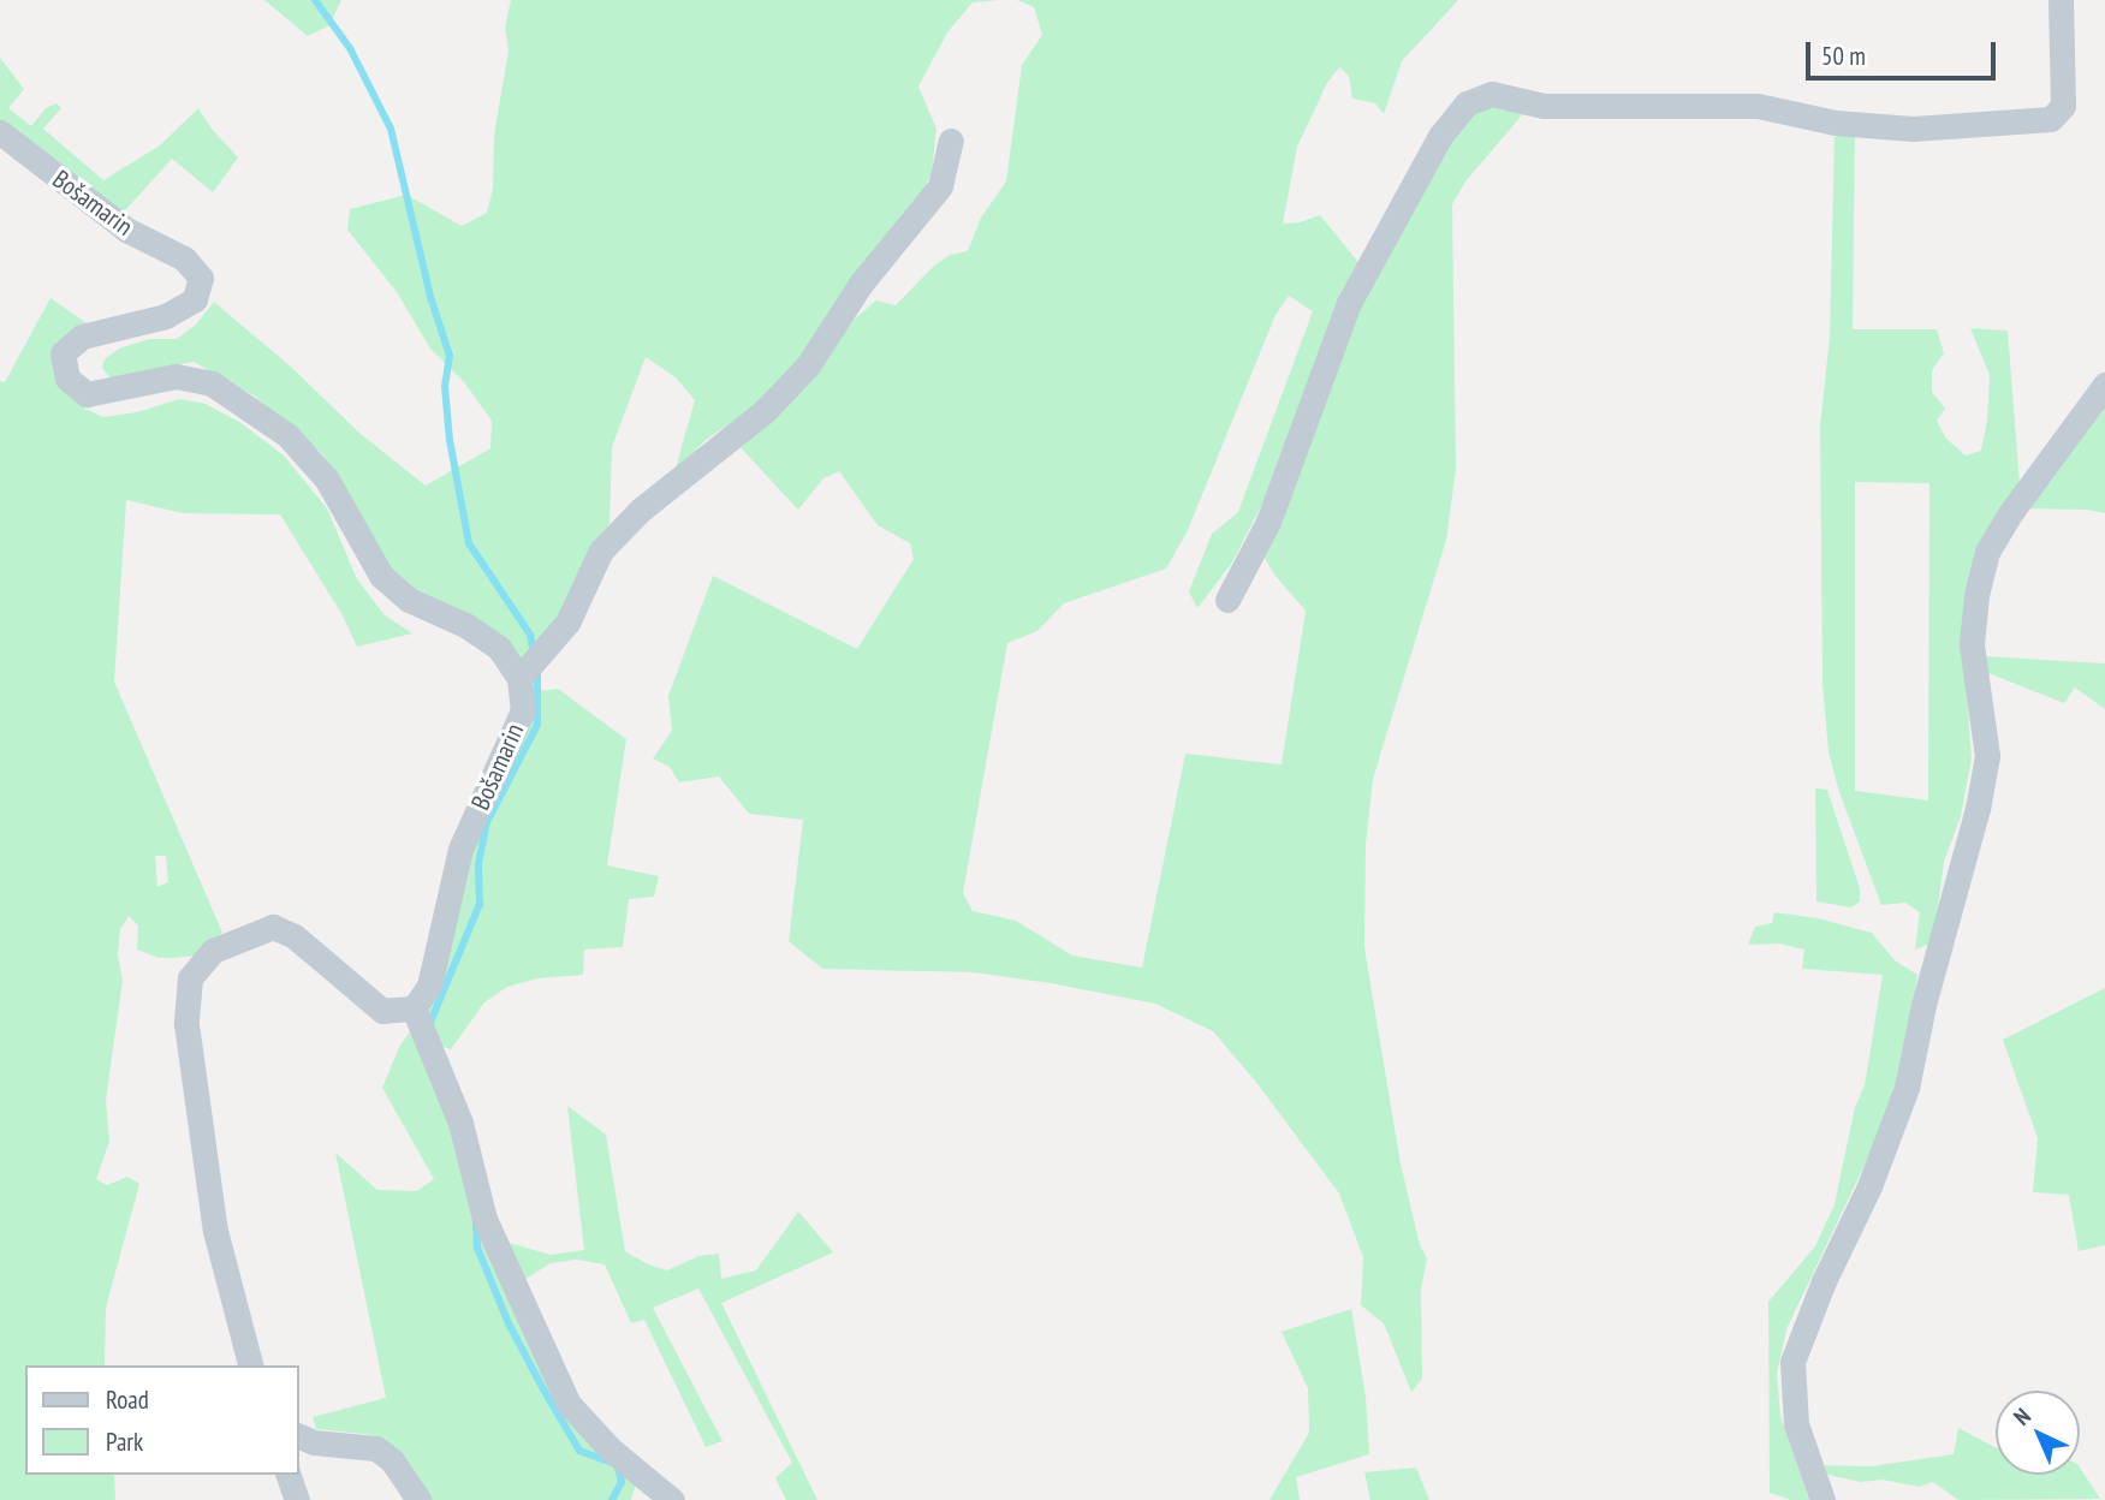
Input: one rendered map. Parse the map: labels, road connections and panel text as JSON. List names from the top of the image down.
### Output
{
  "streets": {
    "street": ["Bošamarin"]
  },
  "legend": ["Road", "Park"],
  "scale_bar": "50 m",
  "north": "top left"
}
